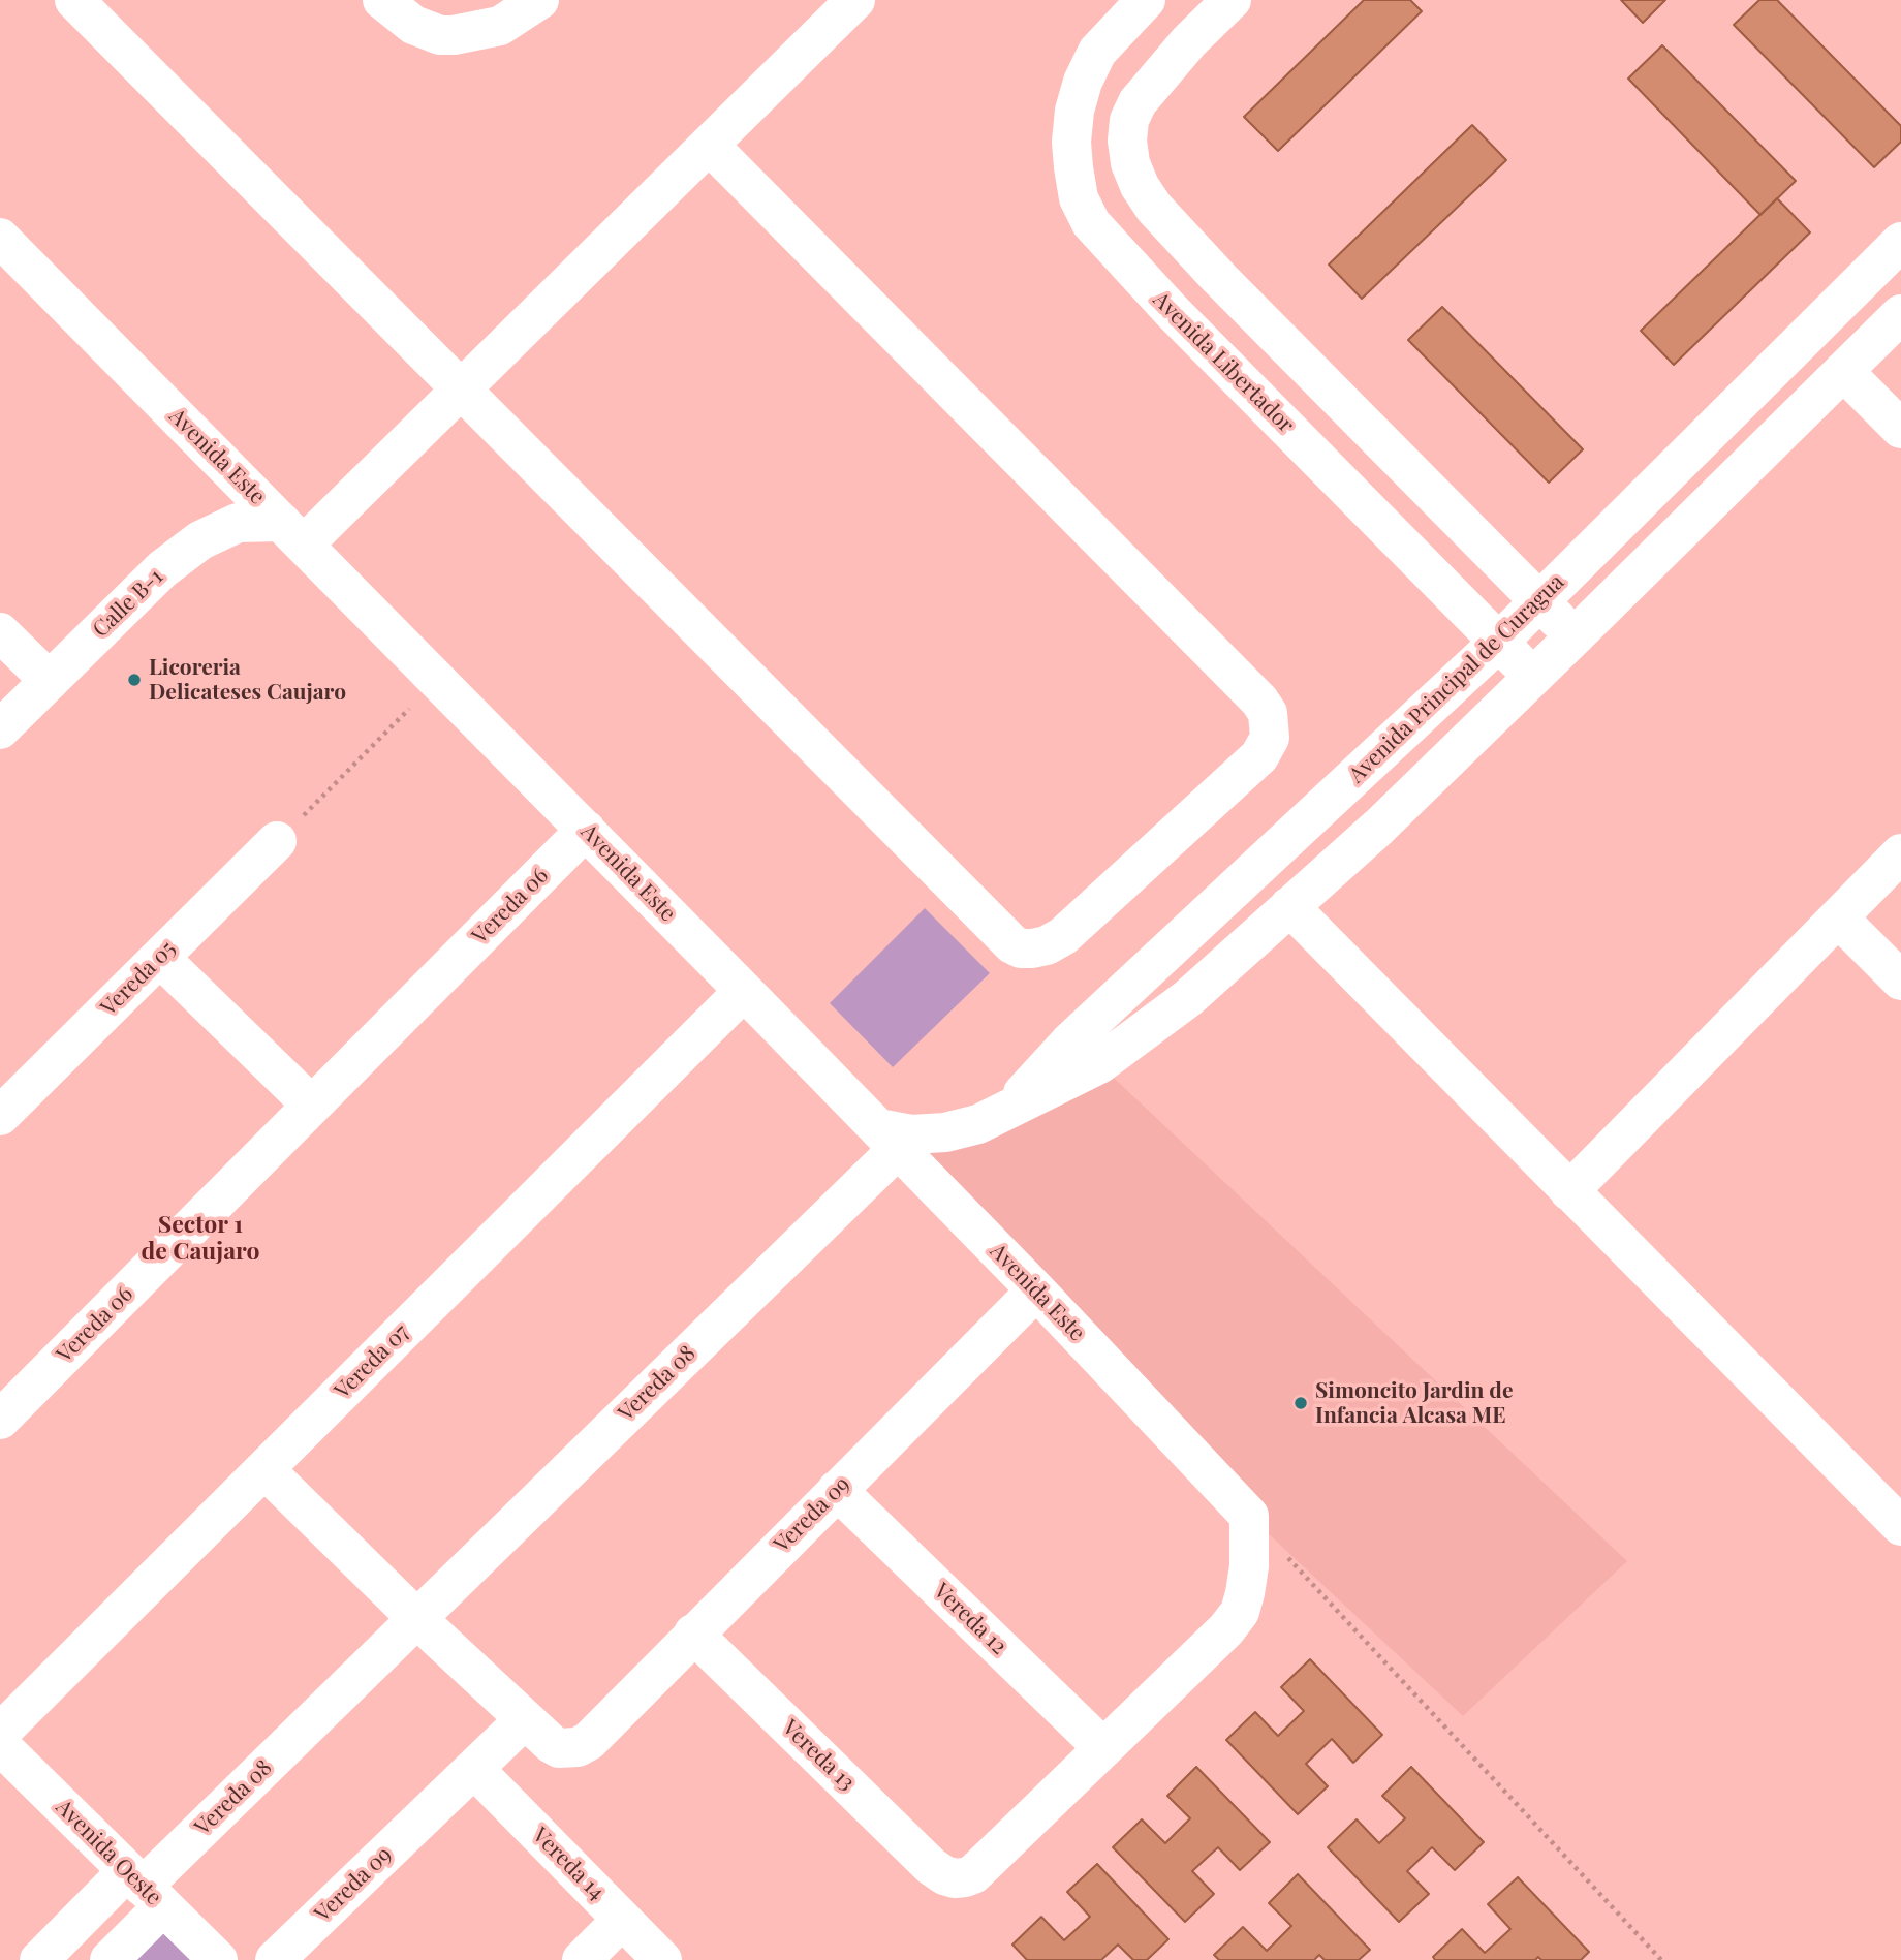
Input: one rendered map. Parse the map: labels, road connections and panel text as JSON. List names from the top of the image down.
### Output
{
  "streets": {
    "street": [
      "Avenida Libertador",
      "Avenida Este",
      "Calle B-1",
      "Avenida Principal de Curagua",
      "Vereda 06",
      "Vereda 05",
      "Vereda 07",
      "Vereda 08",
      "Vereda 09",
      "Vereda 12",
      "Vereda 13",
      "Avenida Oeste",
      "Vereda 14"
    ]
  },
  "crossings": [
    ["Avenida Libertador", "Avenida Principal de Curagua"],
    ["Avenida Este", "Calle B-1"],
    ["Avenida Este", "Avenida Principal de Curagua"],
    ["Avenida Este", "Vereda 06"],
    ["Avenida Este", "Vereda 07"],
    ["Avenida Este", "Vereda 08"],
    ["Avenida Este", "Vereda 09"],
    ["Avenida Principal de Curagua", "Vereda 08"],
    ["Vereda 08", "Avenida Oeste"],
    ["Vereda 09", "Vereda 12"],
    ["Vereda 09", "Vereda 13"],
    ["Vereda 09", "Vereda 14"],
    ["Vereda 12", "Vereda 13"]
  ],
  "districts": ["Sector 1 de Caujaro"],
  "places": ["Licoreria Delicateses Caujaro", "Simoncito Jardin de Infancia Alcasa ME"]
}
